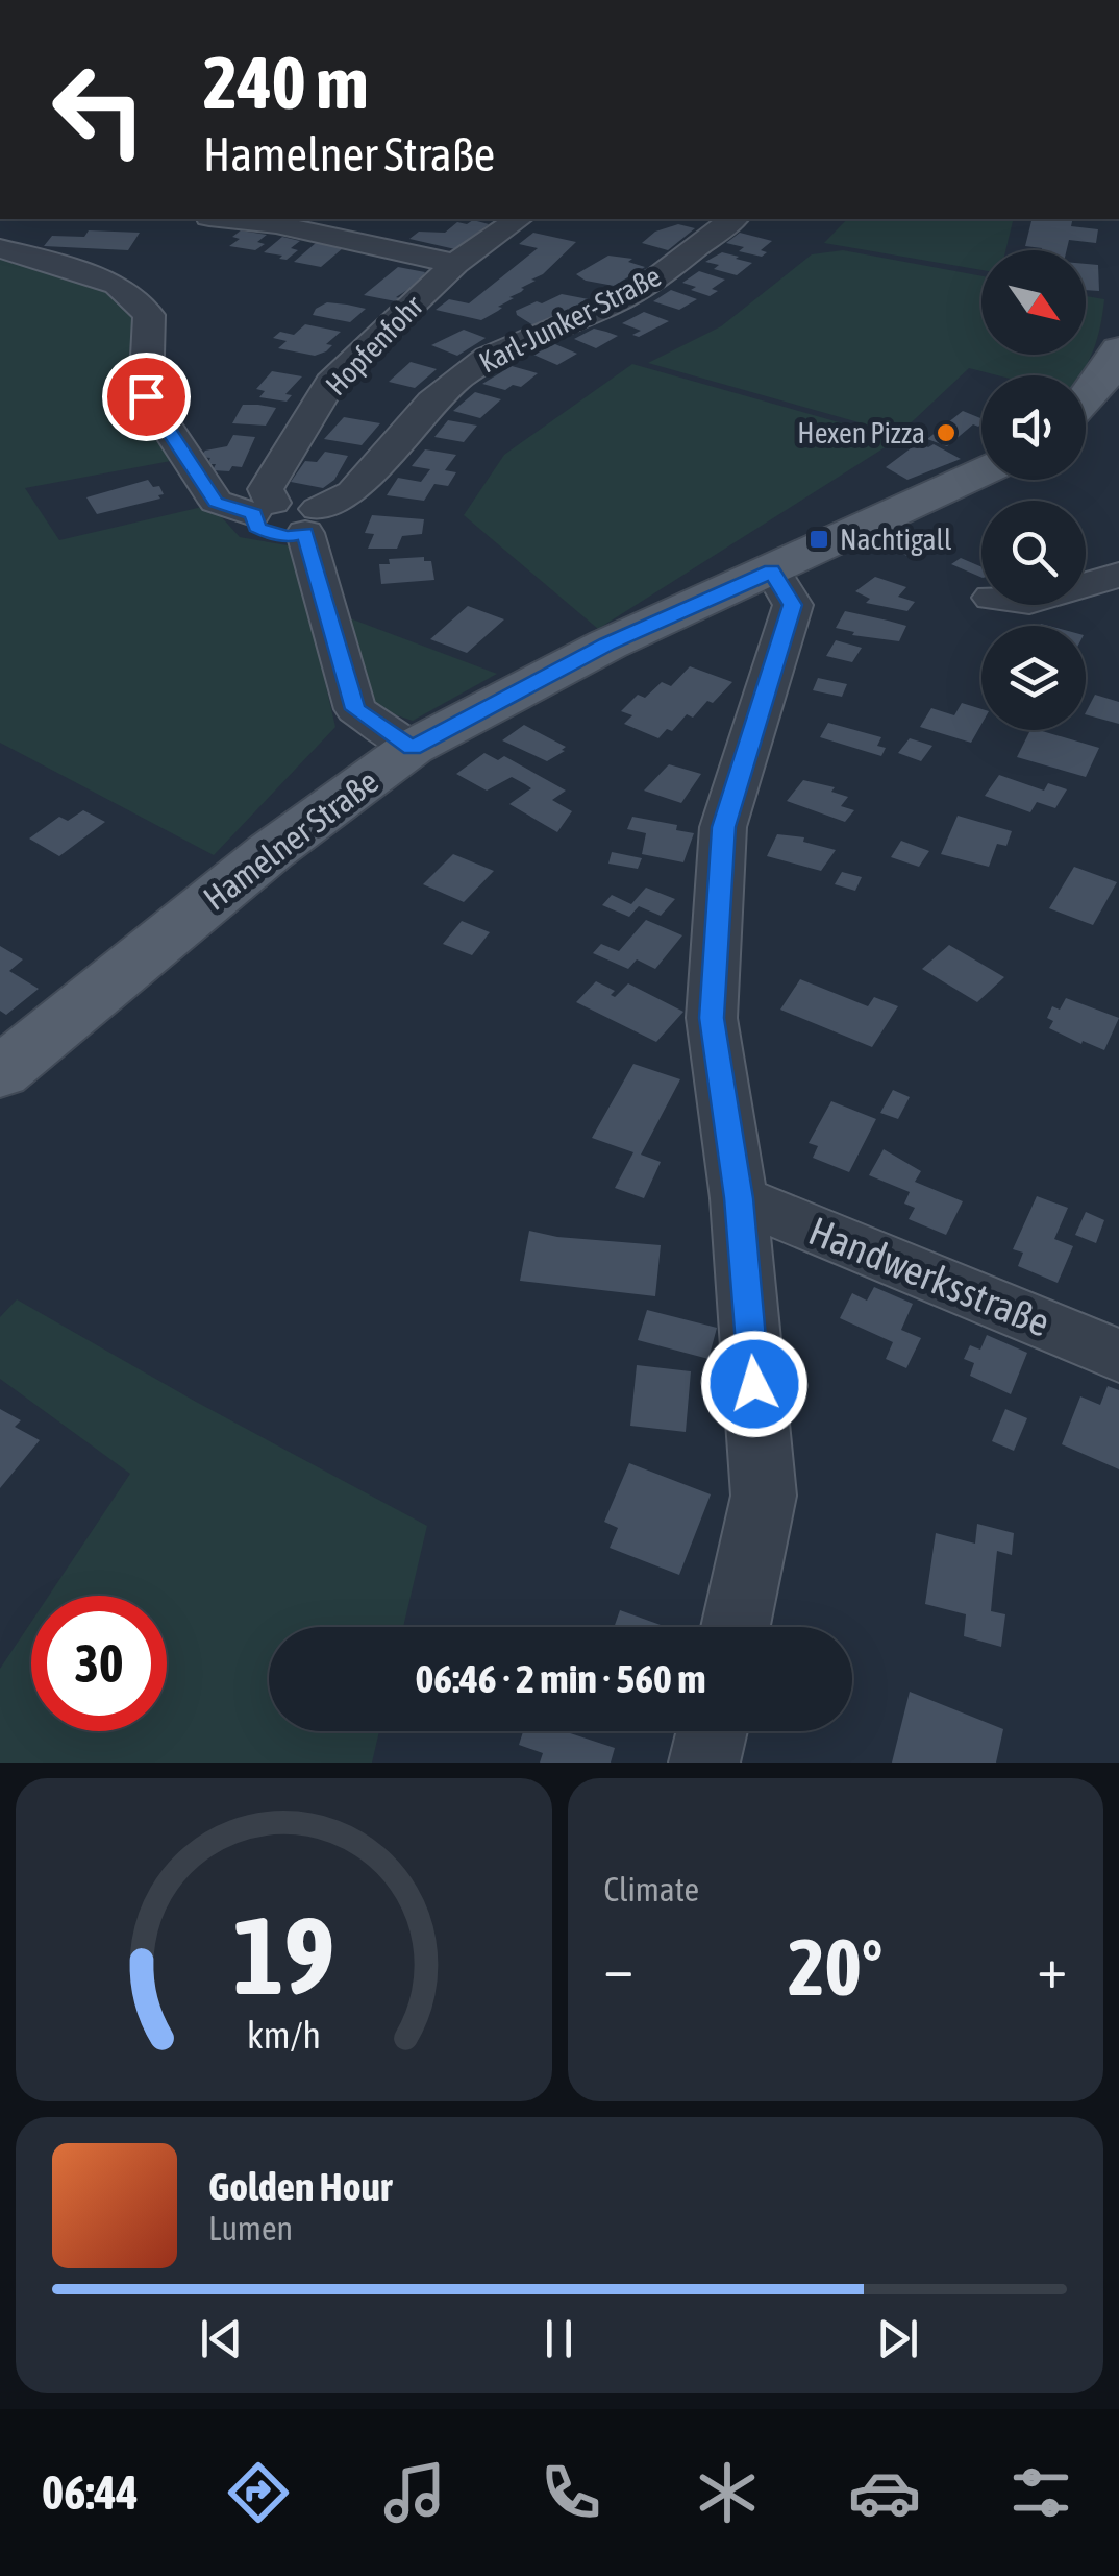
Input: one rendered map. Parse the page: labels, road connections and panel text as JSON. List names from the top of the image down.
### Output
{
  "streets": {
    "main road": ["Hamelner Straße"],
    "street": ["Karl-Junker-Straße", "Hopfenfohr", "Handwerksstraße"]
  },
  "places": {
    "other": ["Hexen Pizza"],
    "transit": ["Nachtigall"]
  },
  "north": "bottom right",
  "page": {
    "turn": ["240 m", "Hamelner Straße"],
    "limit": "30",
    "trip": "06:46 · 2 min · 560 m",
    "tile": "Climate",
    "heat": ["−", "20°", "+"],
    "song": ["Golden Hour", "Lumen"],
    "tabs": "06:44",
    "gauge": ["19", "km/h"]
  }
}
